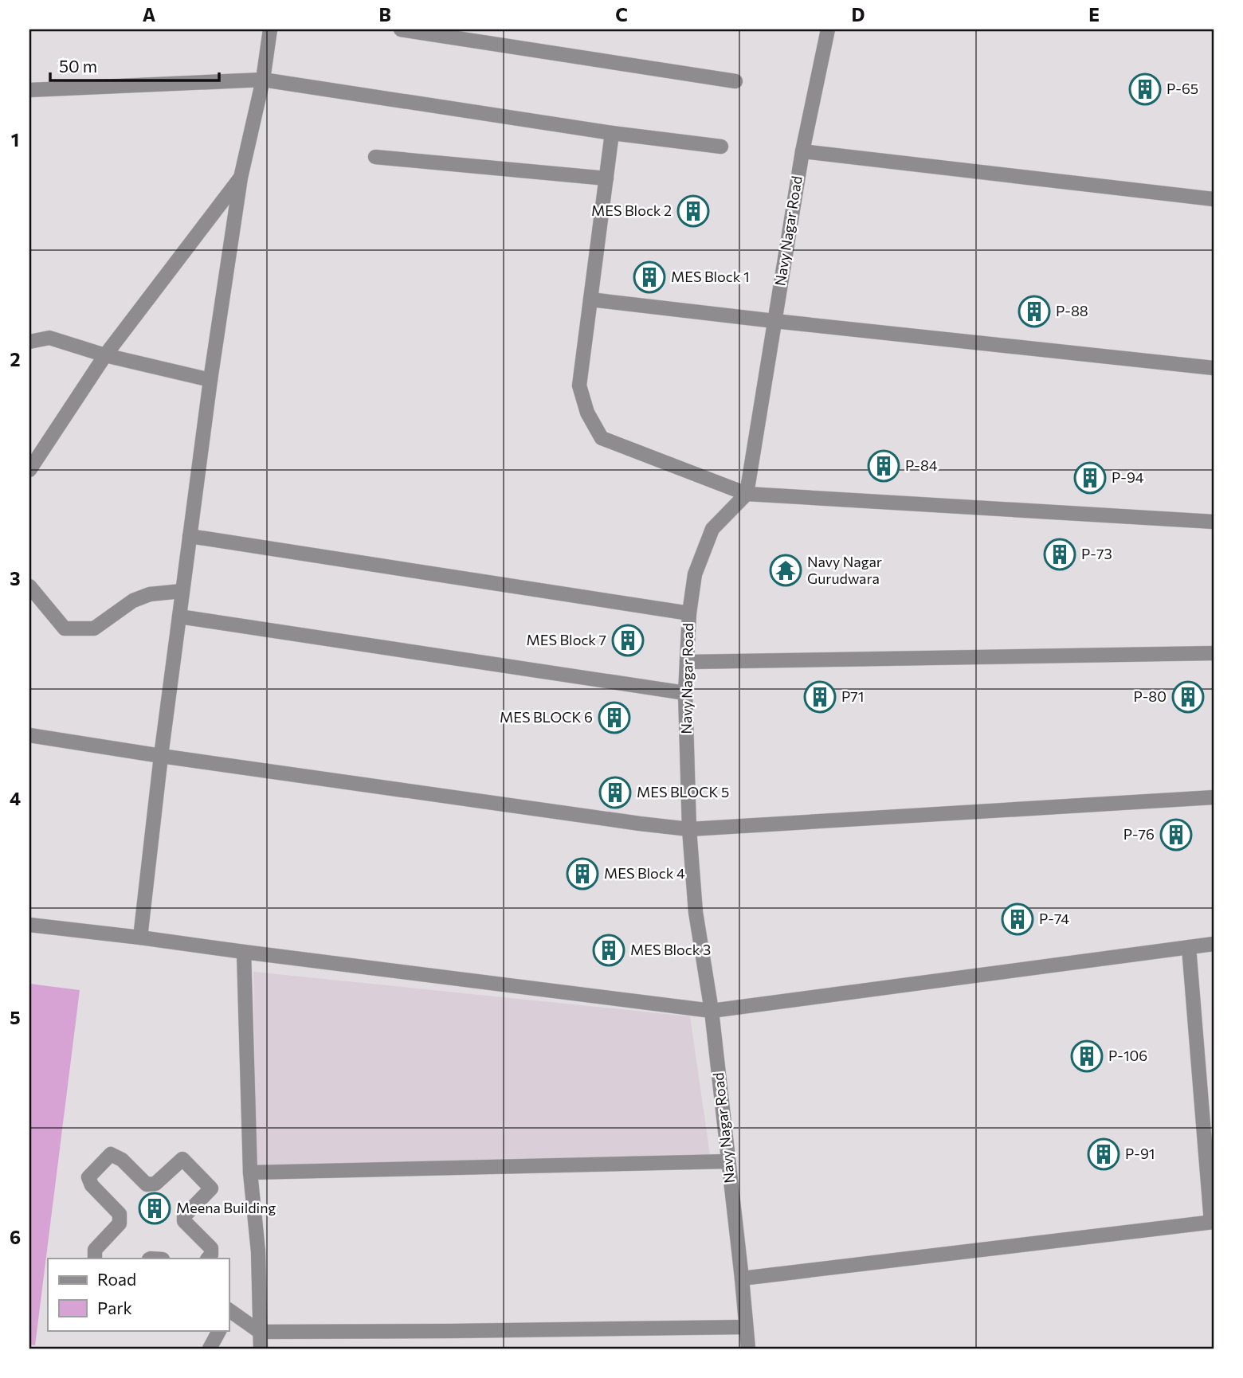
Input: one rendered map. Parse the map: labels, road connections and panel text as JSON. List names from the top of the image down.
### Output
{
  "streets": {
    "street": ["Navy Nagar Road"]
  },
  "places": {
    "building": [
      "P-65",
      "MES Block 2",
      "MES Block 1",
      "P-88",
      "P-84",
      "P-94",
      "P-73",
      "MES Block 7",
      "P71",
      "P-80",
      "MES BLOCK 6",
      "MES BLOCK 5",
      "P-76",
      "MES Block 4",
      "P-74",
      "MES Block 3",
      "P-106",
      "P-91",
      "Meena Building"
    ],
    "temple": ["Navy Nagar Gurudwara"]
  },
  "legend": ["Road", "Park"],
  "scale_bar": "50 m",
  "grid": {
    "columns": [
      "A",
      "B",
      "C",
      "D",
      "E"
    ],
    "rows": [
      "1",
      "2",
      "3",
      "4",
      "5",
      "6"
    ]
  }
}
